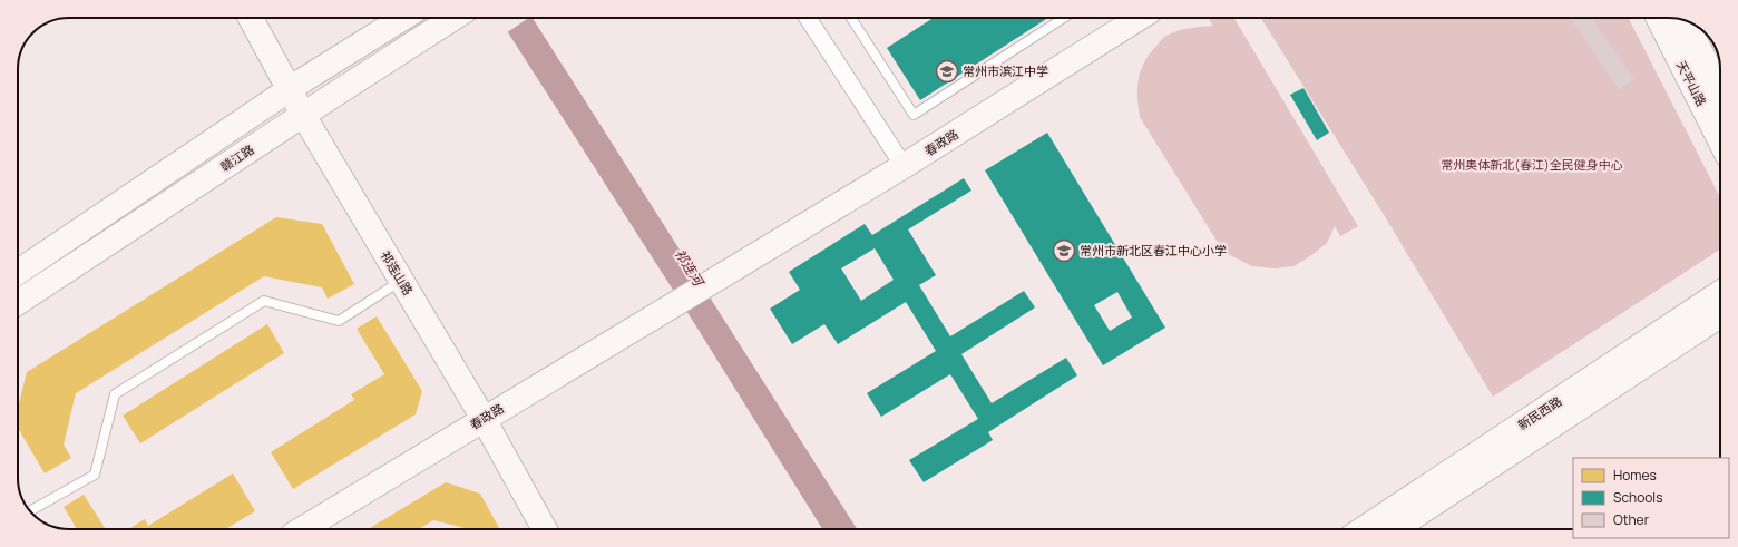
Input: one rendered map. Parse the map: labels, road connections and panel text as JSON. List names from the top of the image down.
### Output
{
  "streets": {
    "street": [
      "天平山路",
      "春政路",
      "赣江路",
      "祁连山路",
      "新民西路"
    ]
  },
  "crossings": [
    ["春政路", "祁连山路"],
    ["赣江路", "祁连山路"]
  ],
  "water": ["祁连河"],
  "parks": ["常州奥体新北(春江)全民健身中心"],
  "places": {
    "school or university": ["常州市滨江中学", "常州市新北区春江中心小学"]
  },
  "legend": ["Homes", "Schools", "Other"]
}
